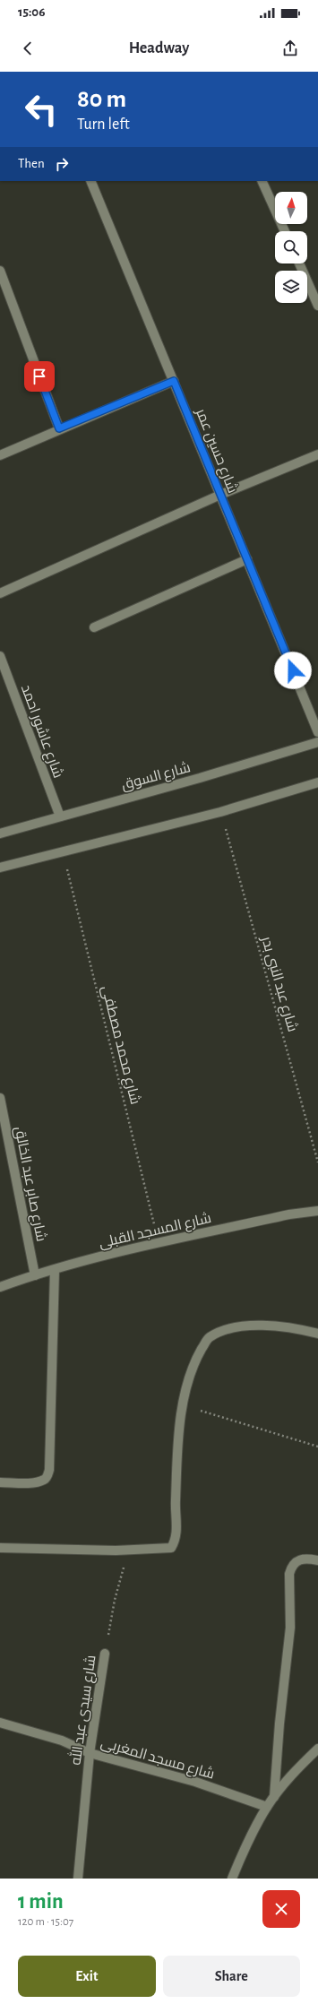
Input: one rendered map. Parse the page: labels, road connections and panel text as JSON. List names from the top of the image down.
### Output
{
  "streets": {
    "street": [
      "شارع حسين عمر",
      "شارع عاشور احمد",
      "شارع السوق",
      "شارع صابر عبد الخالق",
      "شارع المسجد القبلى",
      "شارع سيدى عبد الله",
      "شارع مسجد المغربى"
    ],
    "path": ["شارع عبد النبى بدر", "شارع محمد مصطفى"]
  },
  "crossings": [
    ["شارع عاشور احمد", "شارع السوق"],
    ["شارع محمد مصطفى", "شارع المسجد القبلى"],
    ["شارع صابر عبد الخالق", "شارع المسجد القبلى"],
    ["شارع سيدى عبد الله", "شارع مسجد المغربى"]
  ],
  "north": "top",
  "page": {
    "status": "15:06",
    "header": "Headway",
    "turn": ["80 m", "Turn left"],
    "then": "Then",
    "heading": ["1 min", "120 m · 15:07"],
    "buttons": ["Exit", "Share"]
  }
}
